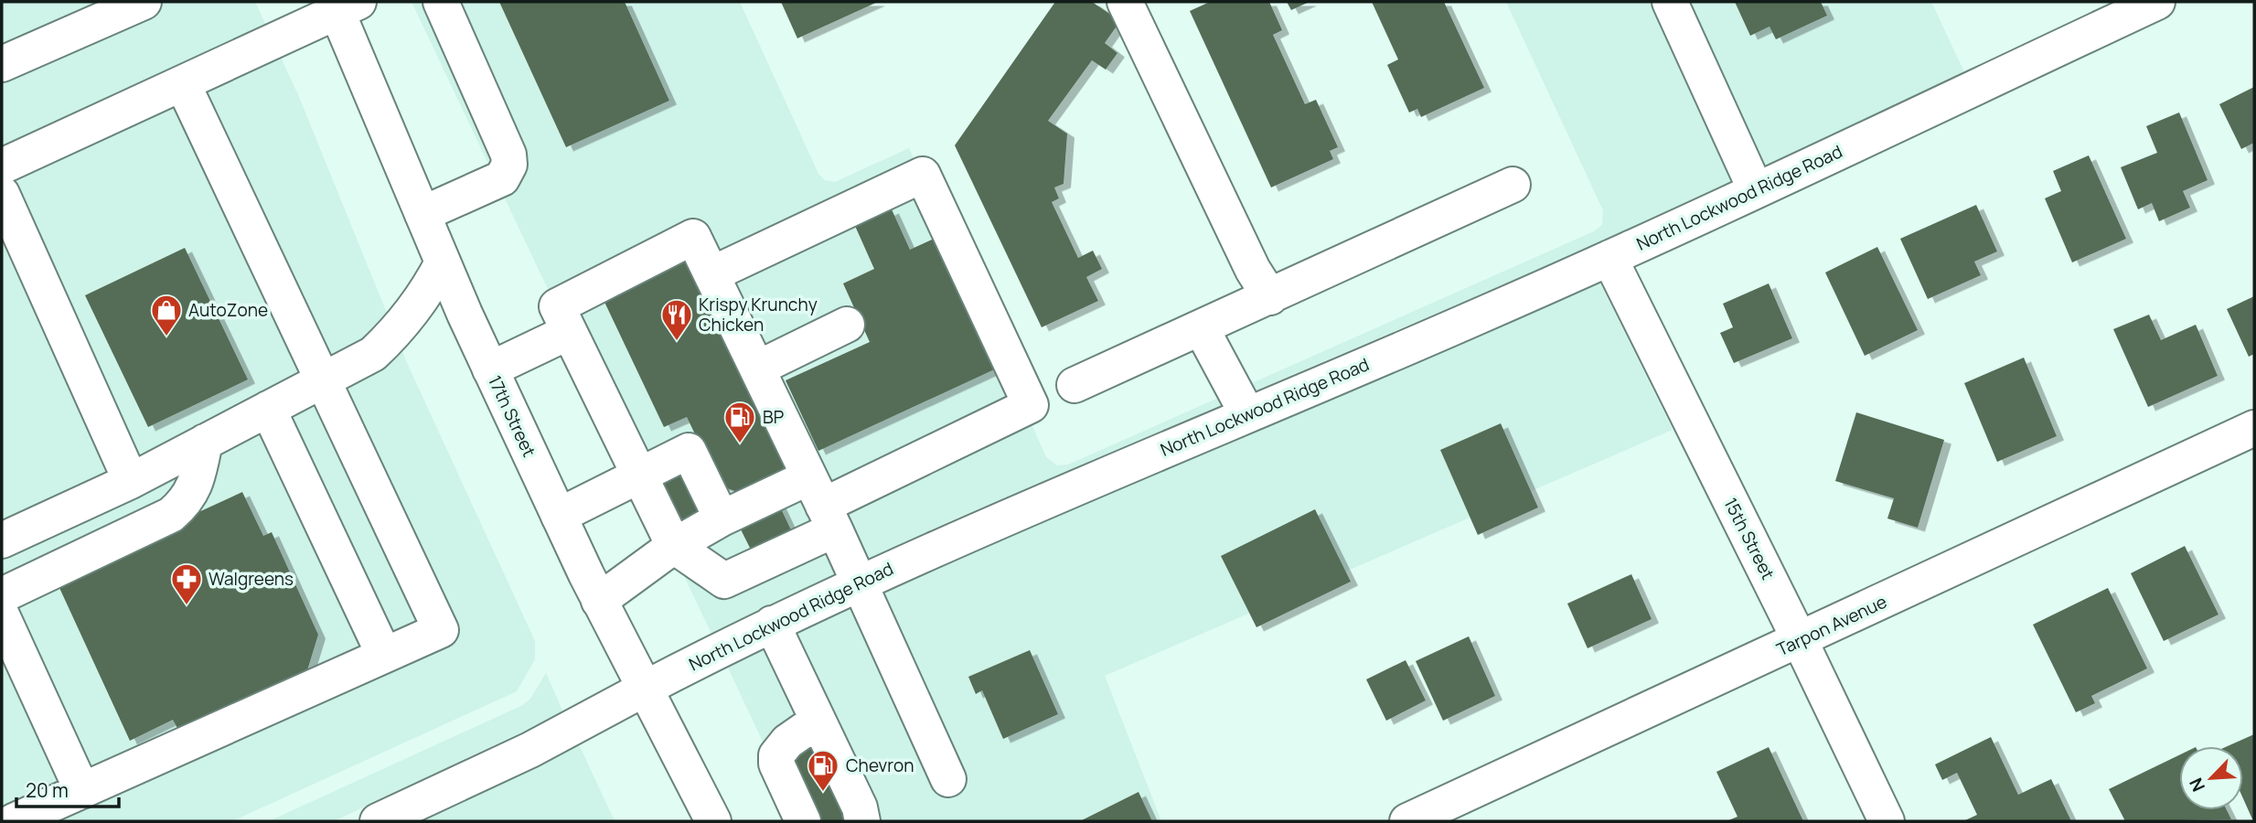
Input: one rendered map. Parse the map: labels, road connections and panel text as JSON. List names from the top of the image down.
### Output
{
  "streets": {
    "street": [
      "North Lockwood Ridge Road",
      "17th Street",
      "15th Street",
      "Tarpon Avenue"
    ]
  },
  "crossings": [
    ["North Lockwood Ridge Road", "17th Street"],
    ["North Lockwood Ridge Road", "15th Street"],
    ["15th Street", "Tarpon Avenue"]
  ],
  "places": {
    "shop": ["AutoZone"],
    "restaurant": ["Krispy Krunchy Chicken"],
    "fuel station": ["BP", "Chevron"],
    "pharmacy": ["Walgreens"]
  },
  "scale_bar": "20 m",
  "north": "bottom left"
}
